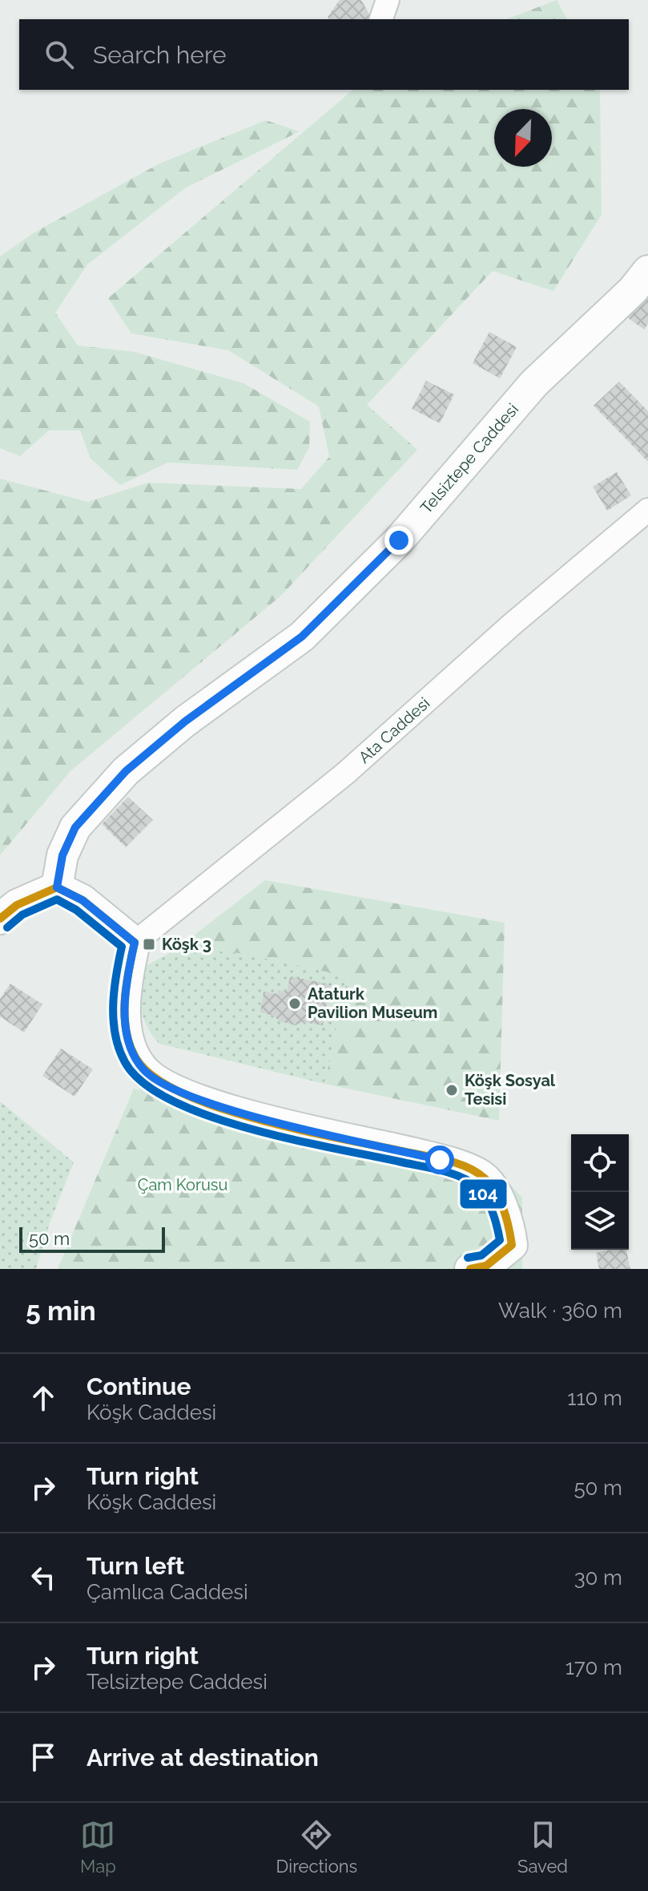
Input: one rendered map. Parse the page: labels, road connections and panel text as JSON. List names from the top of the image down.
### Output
{
  "streets": {
    "street": ["Telsiztepe Caddesi", "Ata Caddesi"]
  },
  "parks": ["Çam Korusu"],
  "places": {
    "transit": ["Köşk 3"],
    "other": ["Ataturk Pavilion Museum", "Köşk Sosyal Tesisi"]
  },
  "lines": ["transit line 104"],
  "scale_bar": "50 m",
  "north": "bottom left",
  "page": {
    "search": "Search here",
    "scale": "50 m",
    "heading": ["5 min", "Walk · 360 m"],
    "list": [
      ["Continue", "Köşk Caddesi", "110 m"],
      ["Turn right", "Köşk Caddesi", "50 m"],
      ["Turn left", "Çamlıca Caddesi", "30 m"],
      ["Turn right", "Telsiztepe Caddesi", "170 m"],
      "Arrive at destination"
    ],
    "nav": ["Map", "Directions", "Saved"]
  }
}
